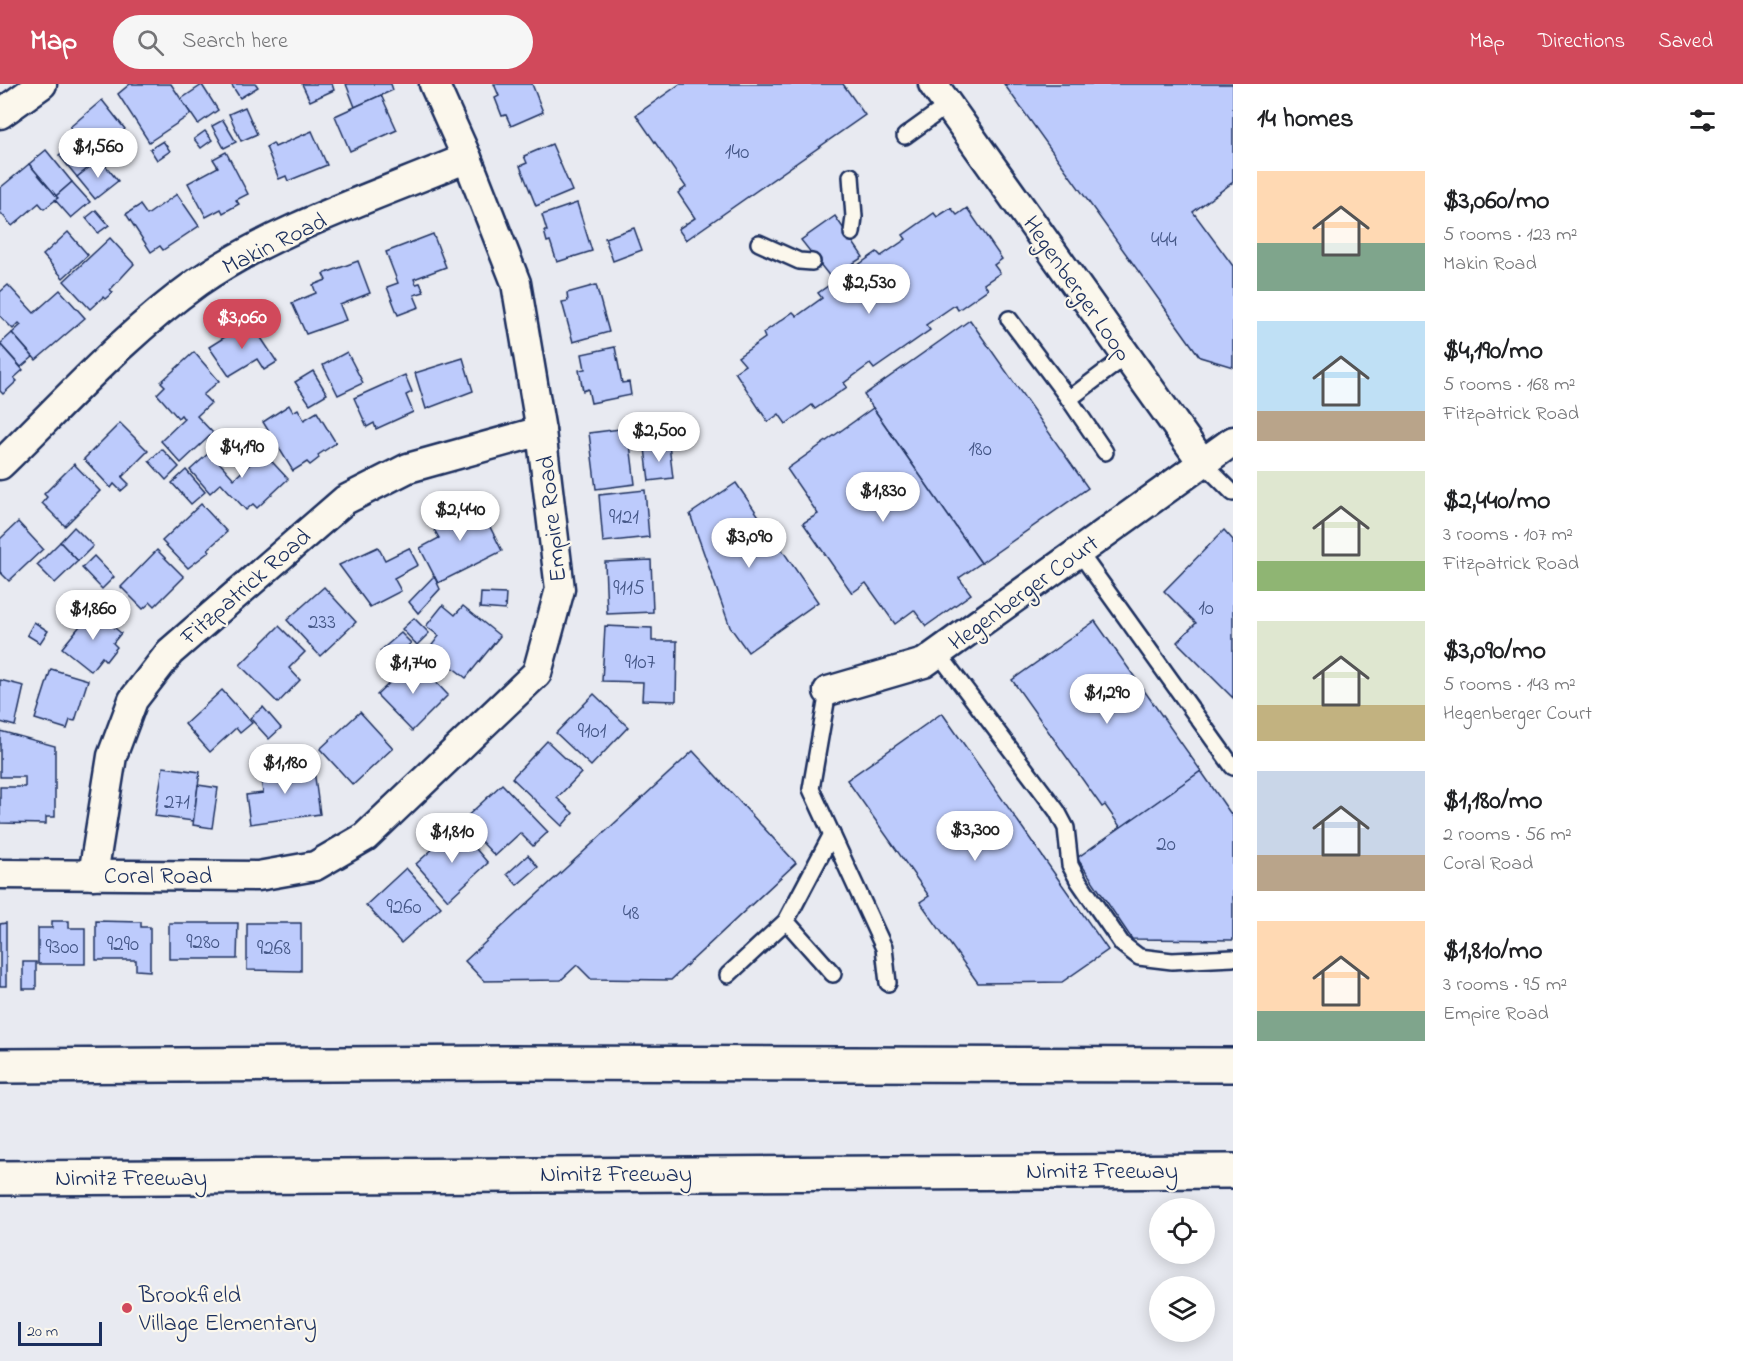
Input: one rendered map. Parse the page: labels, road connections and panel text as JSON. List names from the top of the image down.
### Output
{
  "streets": {
    "highway": ["Nimitz Freeway"],
    "street": [
      "Makin Road",
      "Hegenberger Loop",
      "Empire Road",
      "Fitzpatrick Road",
      "Hegenberger Court",
      "Coral Road"
    ]
  },
  "crossings": [
    ["Makin Road", "Empire Road"],
    ["Hegenberger Loop", "Hegenberger Court"],
    ["Empire Road", "Fitzpatrick Road"],
    ["Empire Road", "Coral Road"],
    ["Fitzpatrick Road", "Coral Road"]
  ],
  "places": ["Brookfield Village Elementary"],
  "house_numbers": [
    "140",
    "444",
    "180",
    "9121",
    "9115",
    "10",
    "233",
    "9107",
    "9101",
    "271",
    "20",
    "9260",
    "48",
    "9280",
    "9290",
    "9300",
    "9268"
  ],
  "scale_bar": "20 m",
  "page": {
    "header": "Map",
    "search": "Search here",
    "nav": ["Map", "Directions", "Saved"],
    "heading": "14 homes",
    "price": [
      "$1,560",
      "$2,530",
      "$3,060",
      "$2,500",
      "$4,190",
      "$1,830",
      "$2,440",
      "$3,090",
      "$1,860",
      "$1,740",
      "$1,290",
      "$1,180",
      "$3,300",
      "$1,810"
    ],
    "list": [
      {
        "name": "$3,060/mo",
        "note": "5 rooms · 123 m² · Makin Road"
      },
      {
        "name": "$4,190/mo",
        "note": "5 rooms · 168 m² · Fitzpatrick Road"
      },
      {
        "name": "$2,440/mo",
        "note": "3 rooms · 107 m² · Fitzpatrick Road"
      },
      {
        "name": "$3,090/mo",
        "note": "5 rooms · 143 m² · Hegenberger Court"
      },
      {
        "name": "$1,180/mo",
        "note": "2 rooms · 56 m² · Coral Road"
      },
      {
        "name": "$1,810/mo",
        "note": "3 rooms · 95 m² · Empire Road"
      }
    ],
    "scale": "20 m"
  }
}
